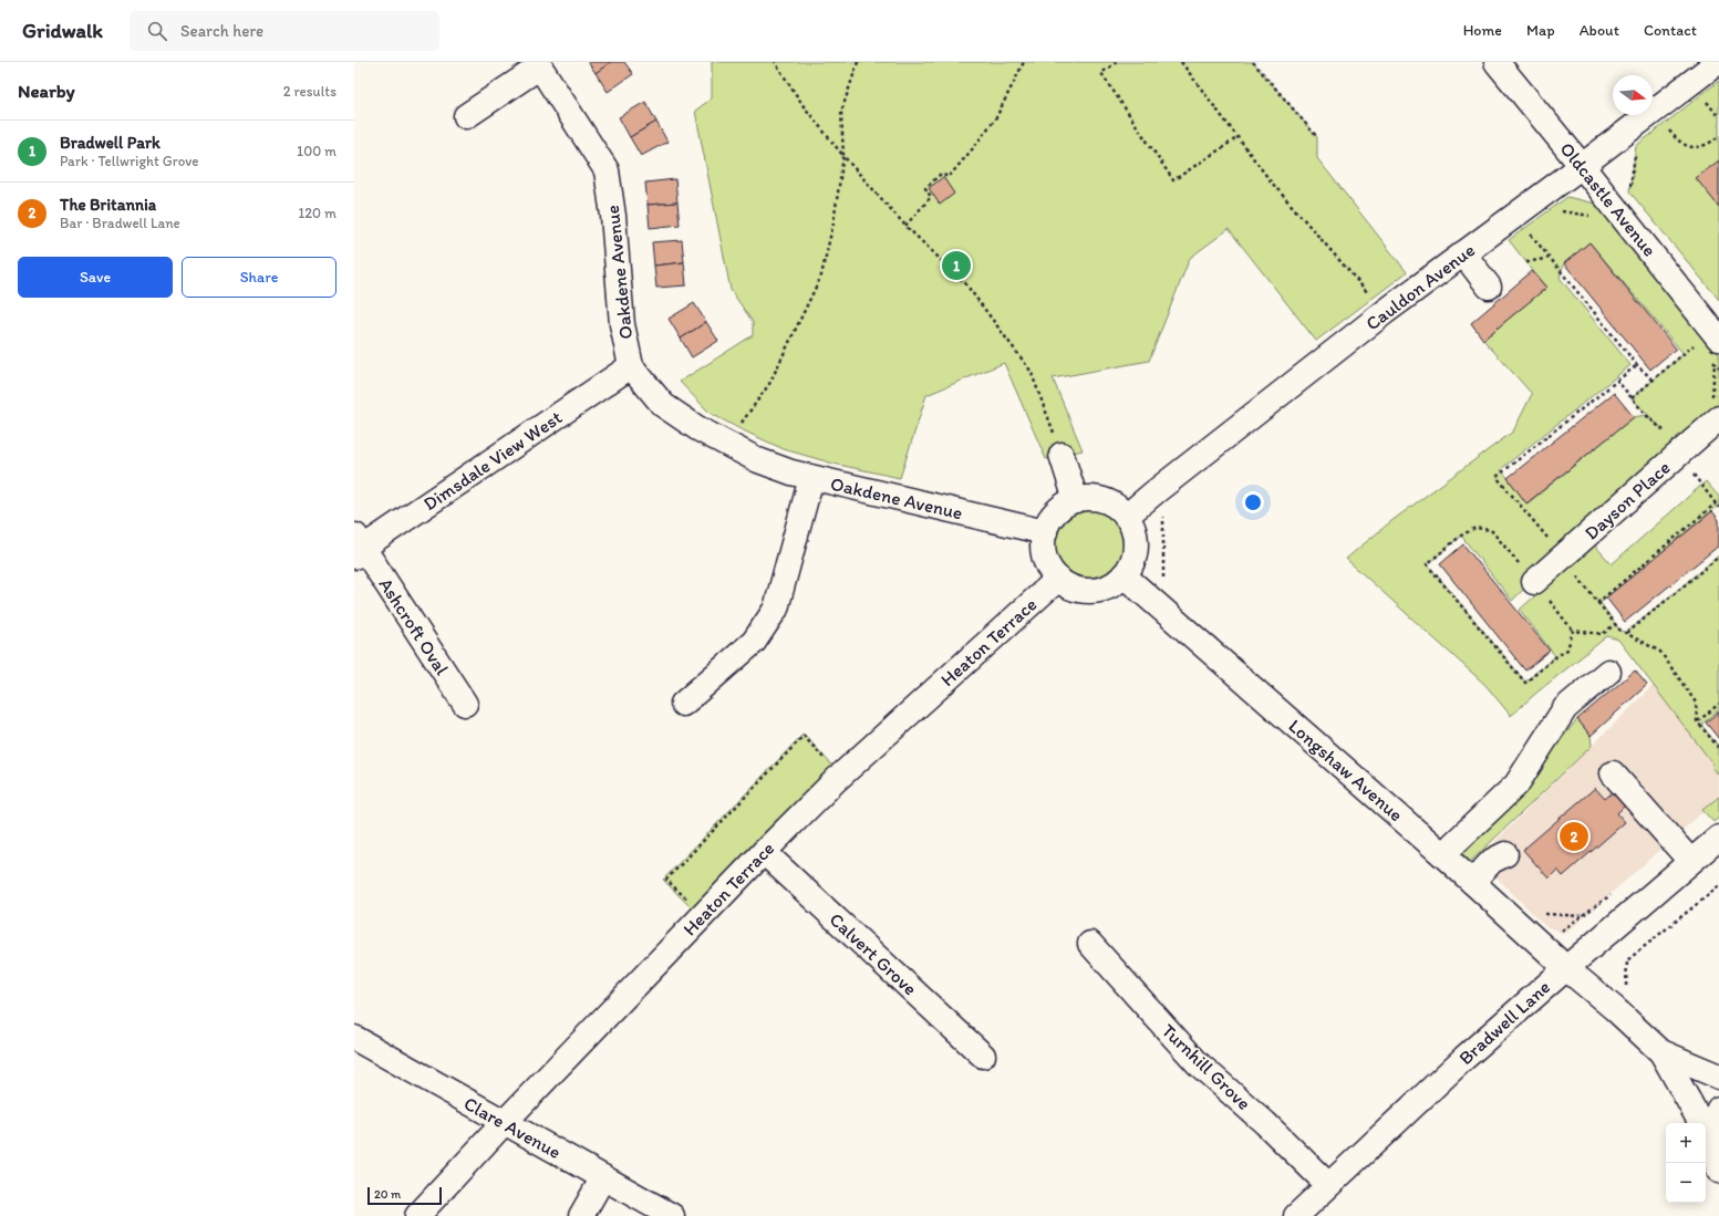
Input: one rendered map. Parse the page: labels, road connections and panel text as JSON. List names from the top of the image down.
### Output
{
  "streets": {
    "street": [
      "Oldcastle Avenue",
      "Oakdene Avenue",
      "Cauldon Avenue",
      "Dimsdale View West",
      "Dayson Place",
      "Ashcroft Oval",
      "Heaton Terrace",
      "Longshaw Avenue",
      "Calvert Grove",
      "Bradwell Lane",
      "Turnhill Grove",
      "Clare Avenue"
    ]
  },
  "crossings": [
    ["Oldcastle Avenue", "Cauldon Avenue"],
    ["Oakdene Avenue", "Cauldon Avenue"],
    ["Oakdene Avenue", "Dimsdale View West"],
    ["Oakdene Avenue", "Heaton Terrace"],
    ["Oakdene Avenue", "Longshaw Avenue"],
    ["Cauldon Avenue", "Heaton Terrace"],
    ["Cauldon Avenue", "Longshaw Avenue"],
    ["Dimsdale View West", "Ashcroft Oval"],
    ["Heaton Terrace", "Longshaw Avenue"],
    ["Heaton Terrace", "Calvert Grove"],
    ["Heaton Terrace", "Clare Avenue"],
    ["Longshaw Avenue", "Bradwell Lane"],
    ["Bradwell Lane", "Turnhill Grove"]
  ],
  "scale_bar": "20 m",
  "north": "right",
  "page": {
    "header": "Gridwalk",
    "search": "Search here",
    "nav": [
      "Home",
      "Map",
      "About",
      "Contact"
    ],
    "heading": ["Nearby", "2 results"],
    "list": [
      {
        "mark": "1",
        "name": "Bradwell Park",
        "note": "Park · Tellwright Grove",
        "value": "100 m"
      },
      {
        "mark": "2",
        "name": "The Britannia",
        "note": "Bar · Bradwell Lane",
        "value": "120 m"
      }
    ],
    "buttons": ["Save", "Share"],
    "pins": ["1", "2"],
    "map_buttons": ["+", "−"],
    "scale": "20 m"
  }
}
